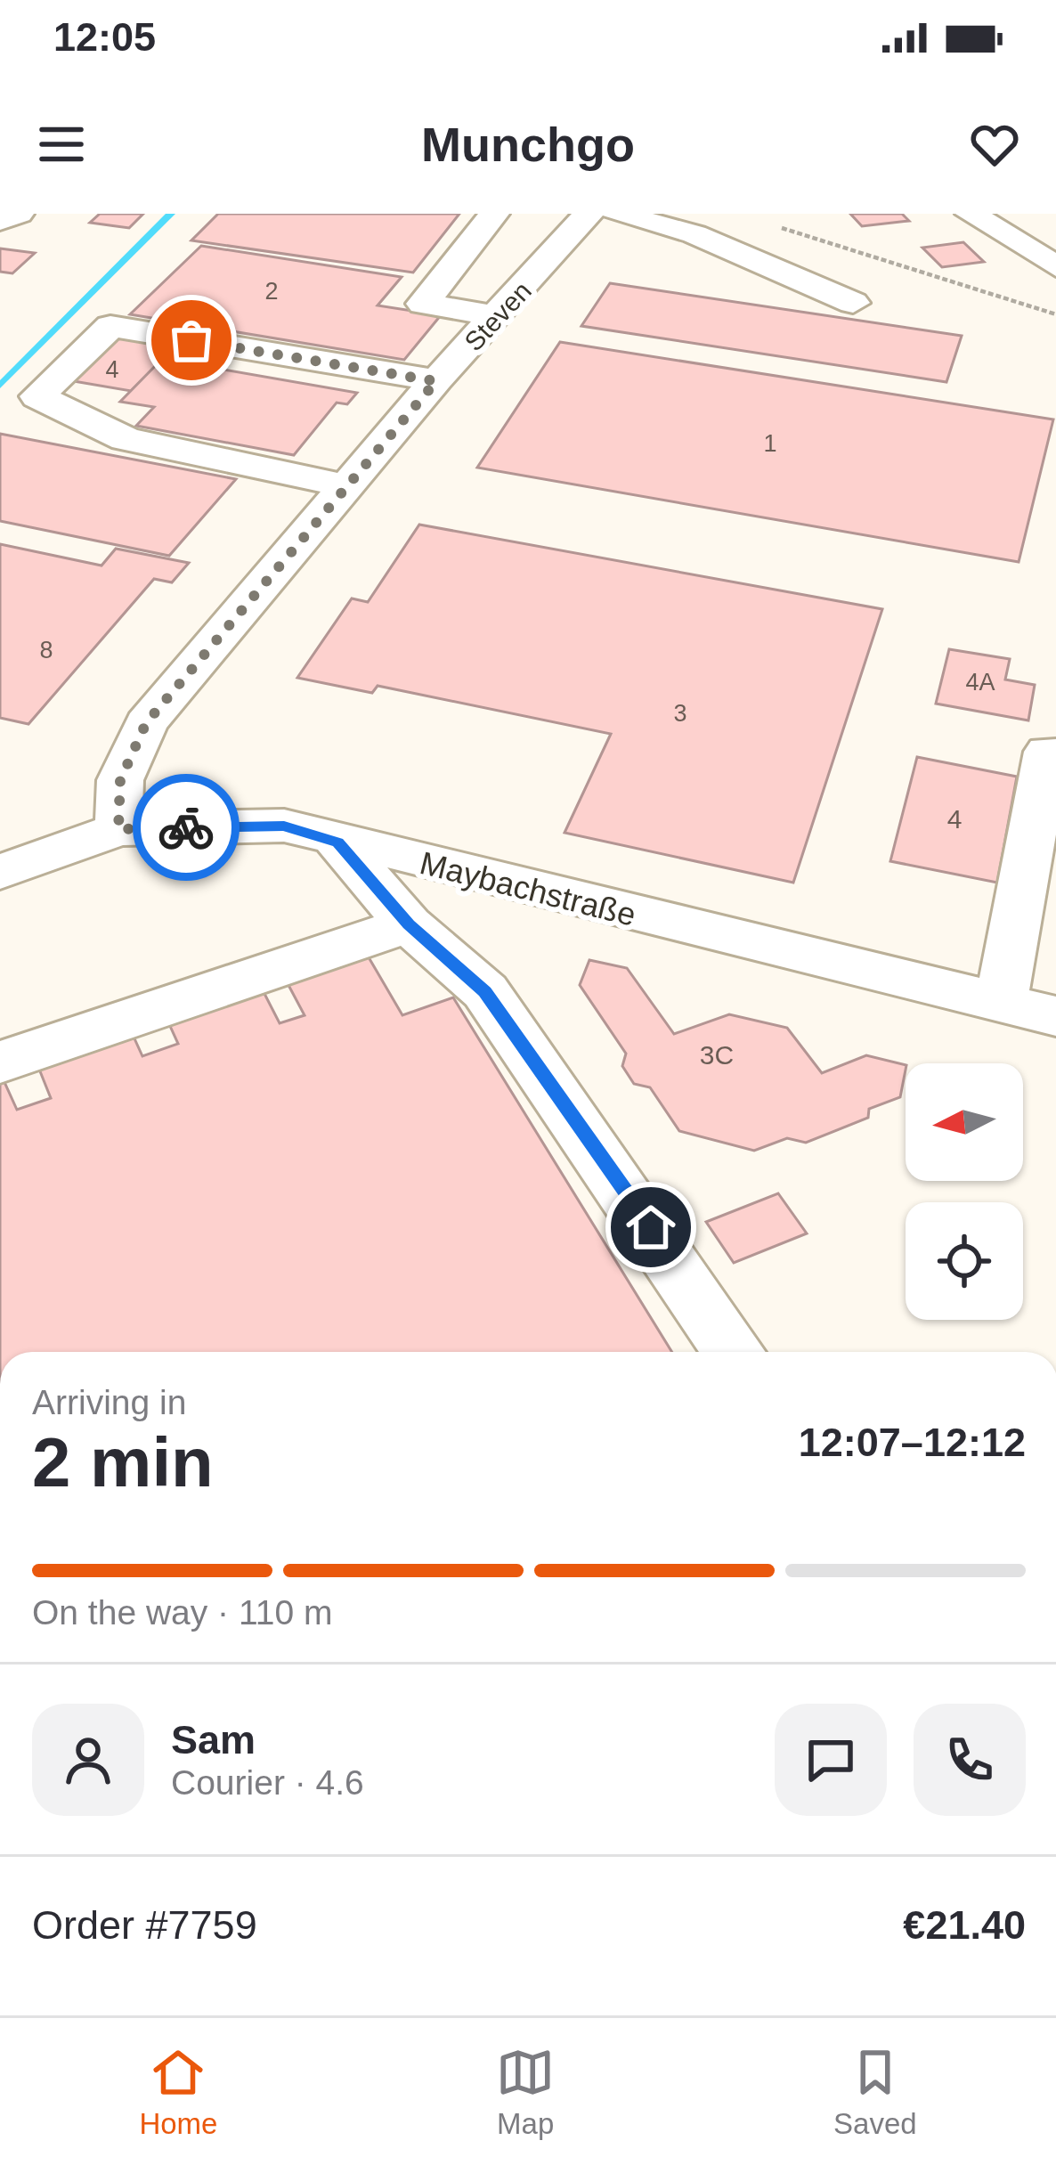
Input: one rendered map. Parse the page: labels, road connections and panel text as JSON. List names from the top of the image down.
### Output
{
  "streets": {
    "street": ["Steven", "Maybachstraße"]
  },
  "crossings": [
    ["Steven", "Maybachstraße"]
  ],
  "house_numbers": [
    "2",
    "4",
    "1",
    "8",
    "4A",
    "3",
    "4",
    "3C"
  ],
  "north": "left",
  "page": {
    "status": "12:05",
    "header": "Munchgo",
    "heading": ["2 min", "Arriving in", "12:07–12:12"],
    "panel": [
      "Sam",
      "Courier · 4.6",
      "Order #7759",
      "€21.40"
    ],
    "bar": "On the way · 110 m",
    "tabs": ["Home", "Map", "Saved"]
  }
}
